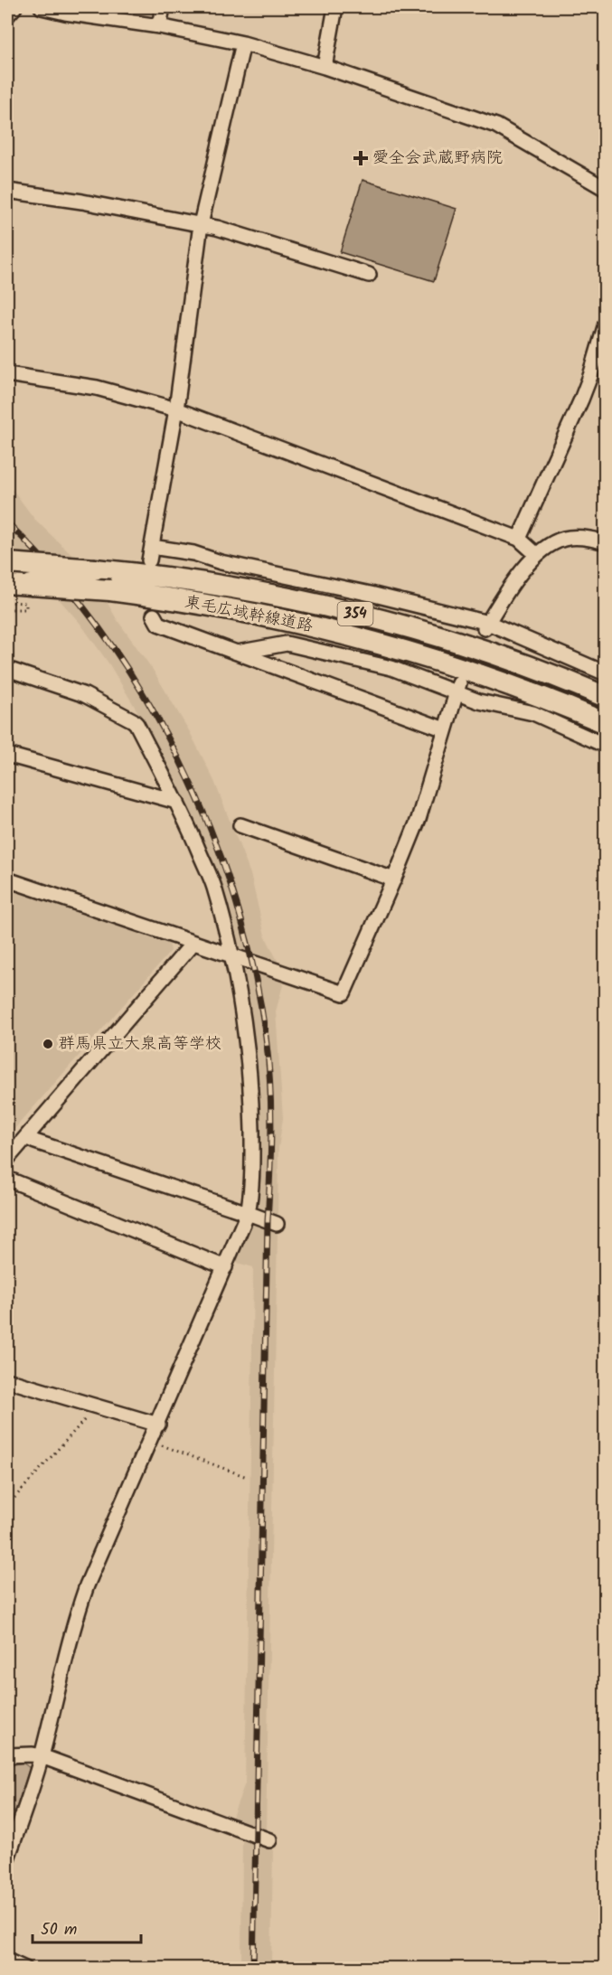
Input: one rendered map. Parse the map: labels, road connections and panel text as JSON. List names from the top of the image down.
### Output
{
  "streets": {
    "highway": ["354", "東毛広域幹線道路"]
  },
  "places": {
    "health": ["愛全会武蔵野病院"],
    "other": ["群馬県立大泉高等学校"]
  },
  "scale_bar": "50 m"
}
